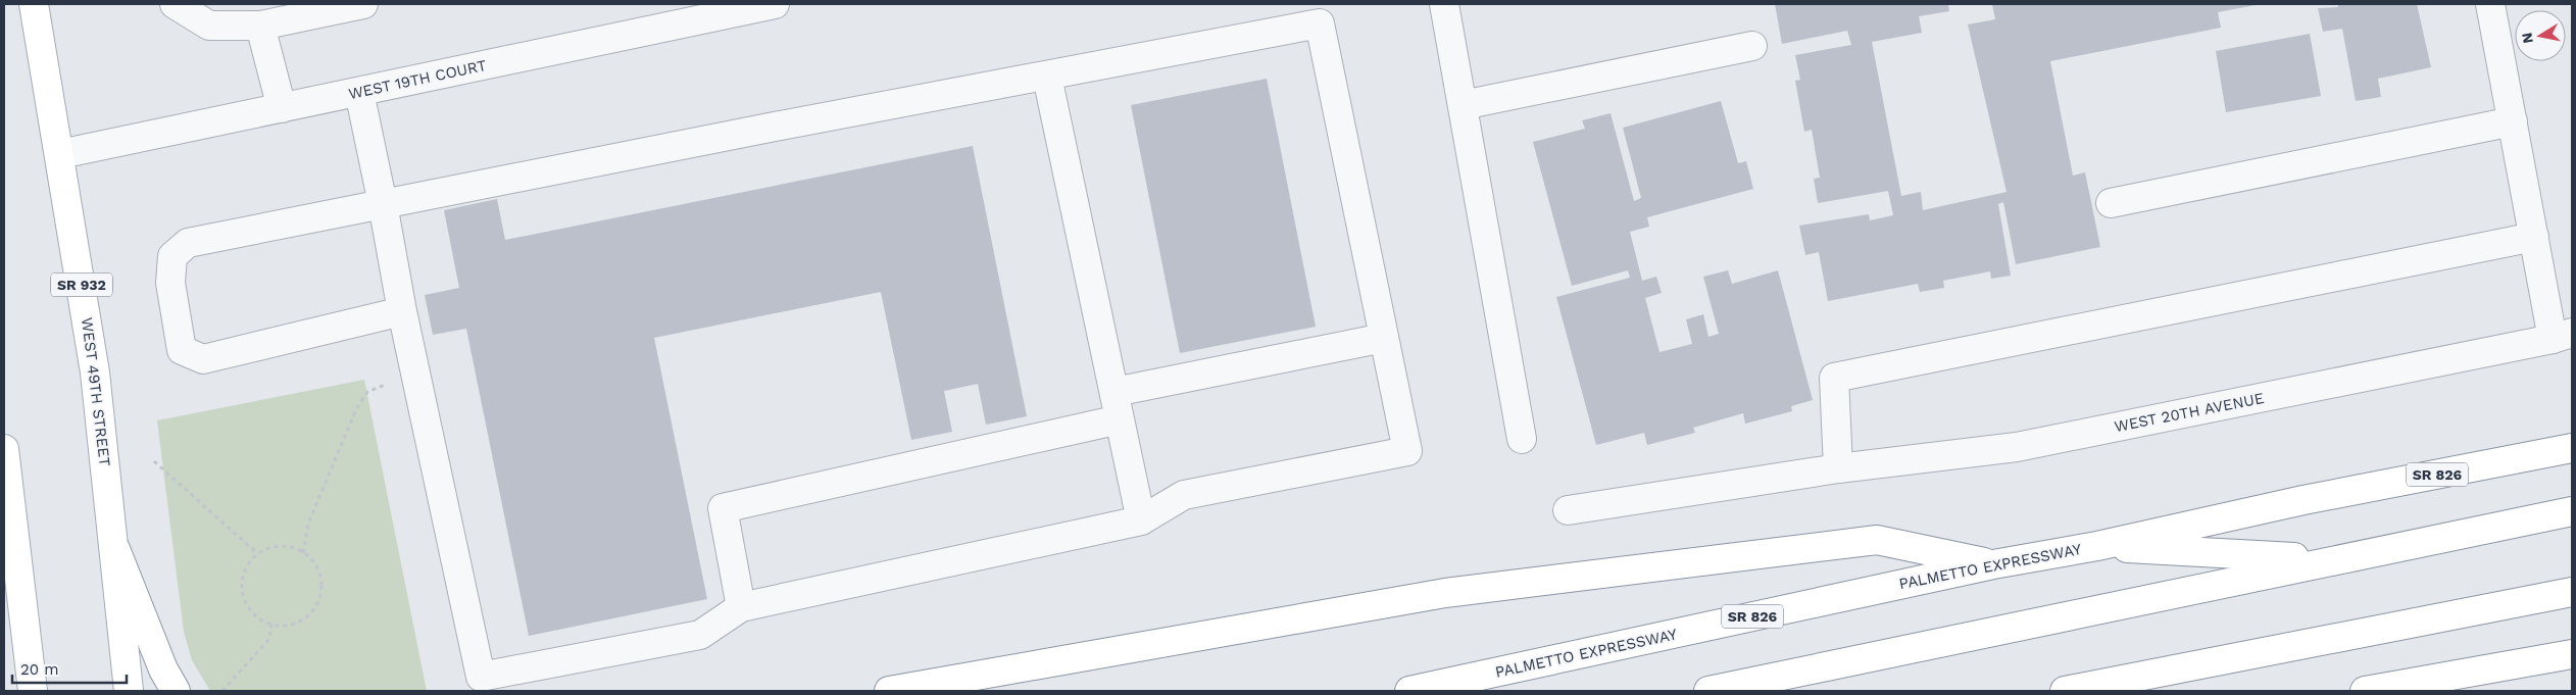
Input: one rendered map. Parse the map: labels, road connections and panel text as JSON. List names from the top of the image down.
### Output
{
  "streets": {
    "main road": [
      "SR 932",
      "WEST 49TH STREET",
      "SR 826",
      "PALMETTO EXPRESSWAY"
    ],
    "street": ["WEST 19TH COURT", "WEST 20TH AVENUE"]
  },
  "crossings": [
    ["WEST 19TH COURT", "WEST 49TH STREET"]
  ],
  "scale_bar": "20 m",
  "north": "left"
}
